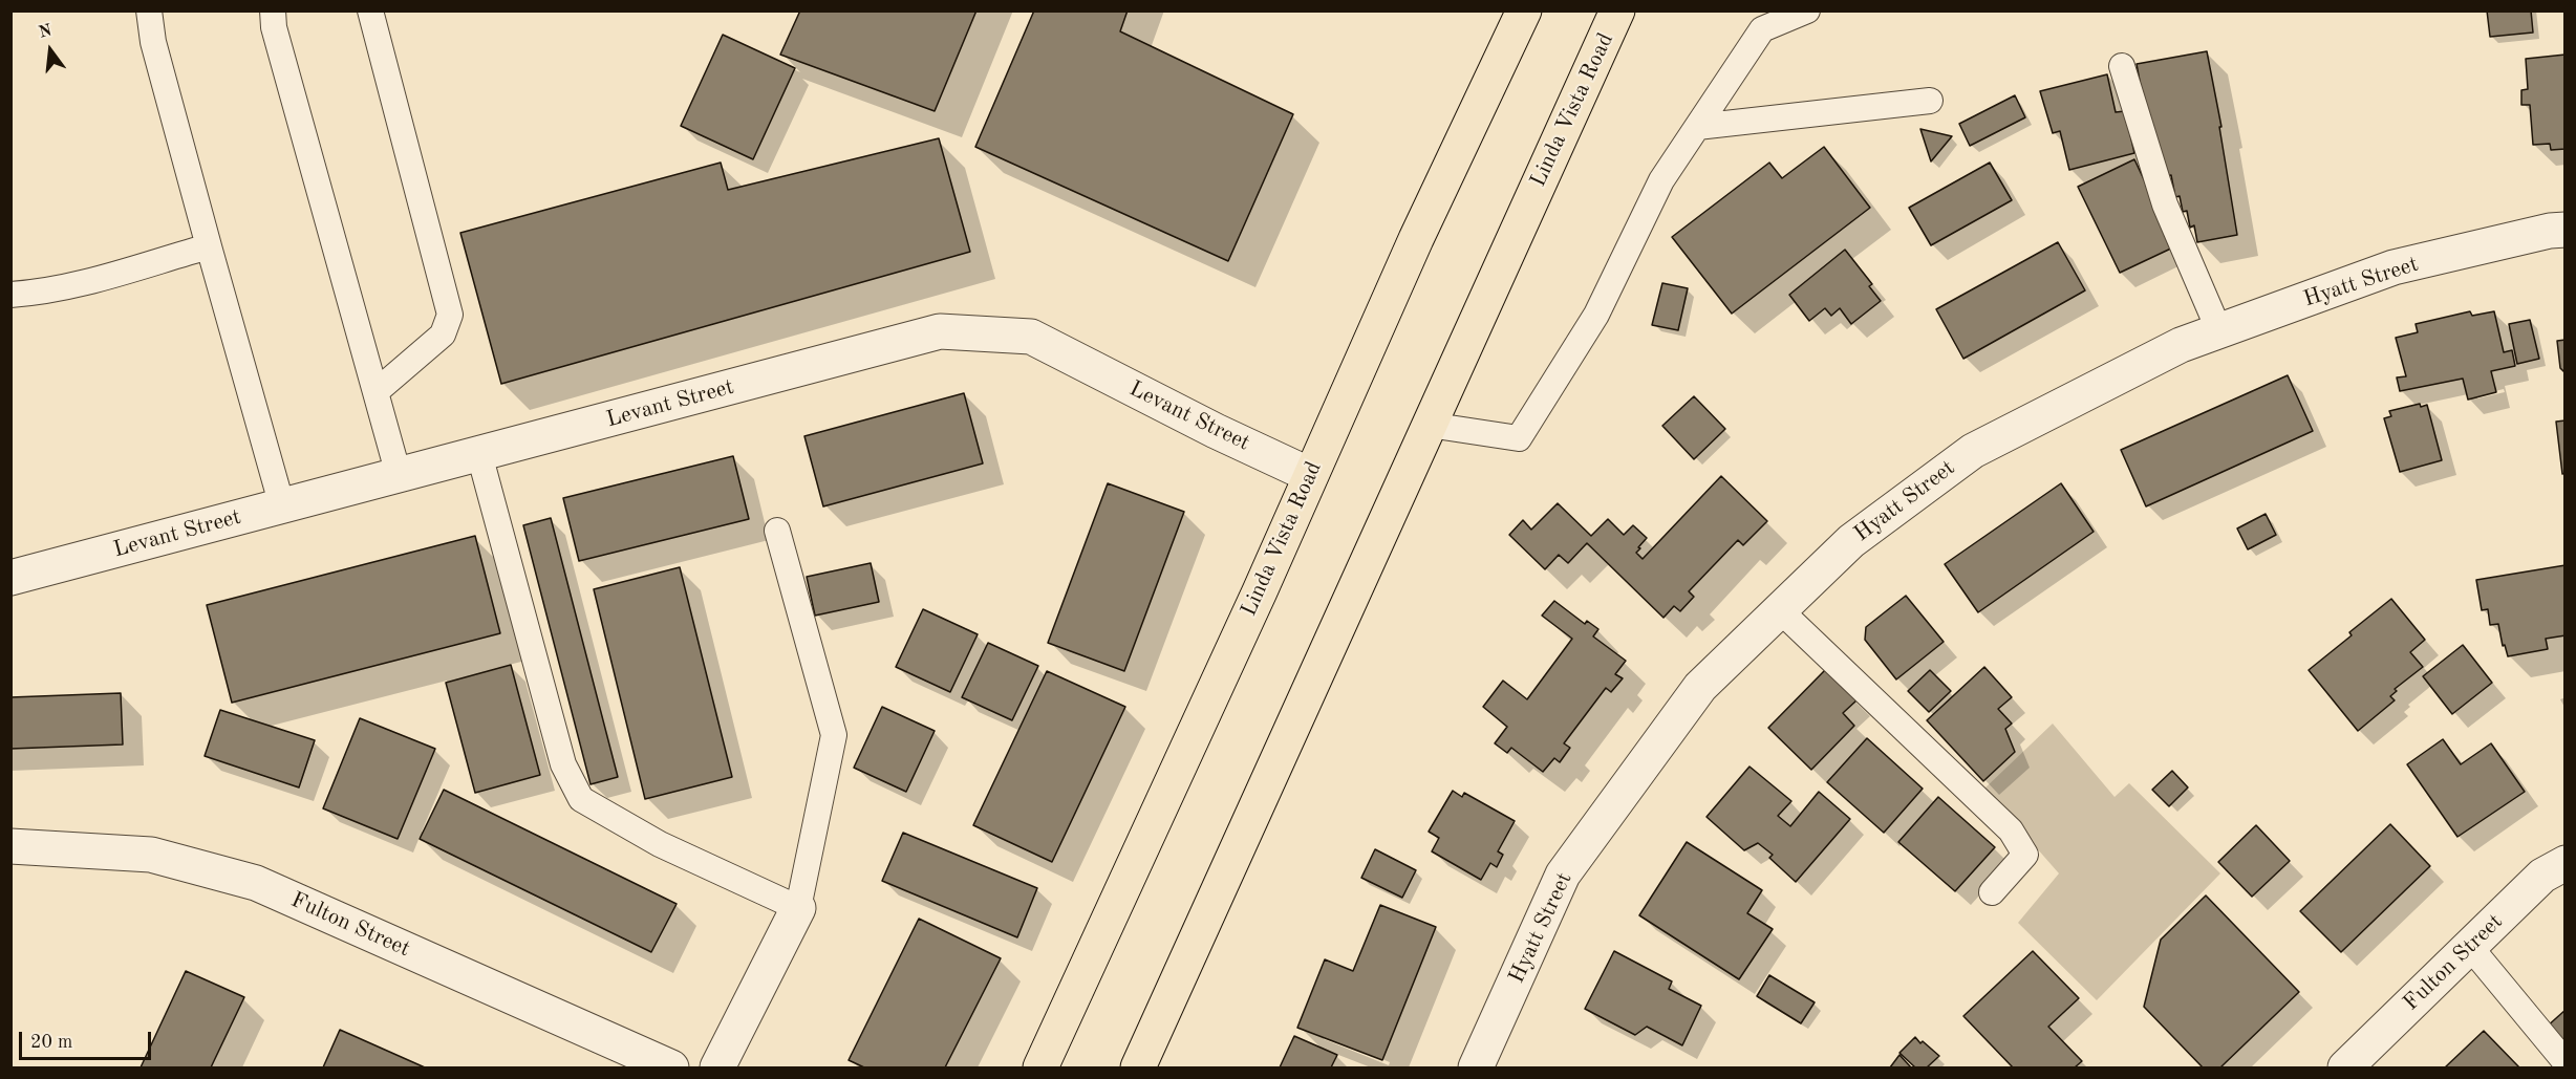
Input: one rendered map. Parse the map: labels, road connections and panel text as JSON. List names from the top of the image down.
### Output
{
  "streets": {
    "main road": ["Linda Vista Road"],
    "street": ["Hyatt Street", "Levant Street", "Fulton Street"]
  },
  "crossings": [
    ["Linda Vista Road", "Levant Street"]
  ],
  "scale_bar": "20 m",
  "north": "top"
}
